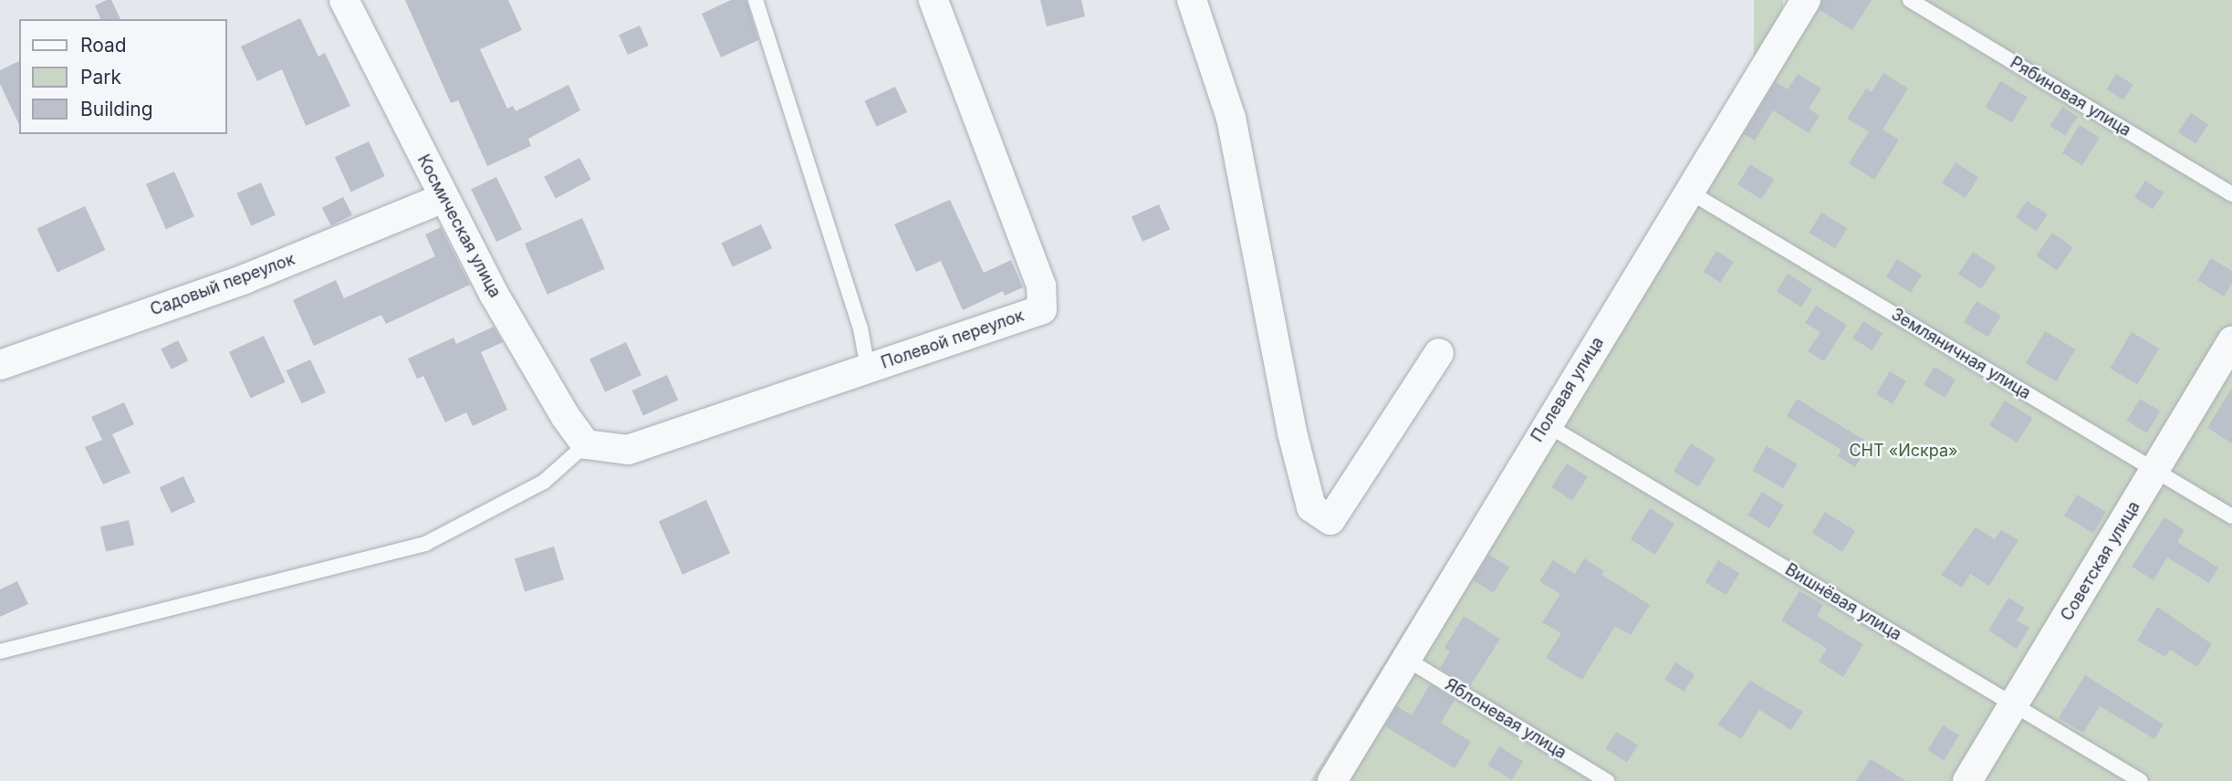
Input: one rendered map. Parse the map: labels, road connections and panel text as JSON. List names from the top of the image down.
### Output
{
  "streets": {
    "street": [
      "Космическая улица",
      "Садовый переулок",
      "Полевой переулок",
      "Полевая улица",
      "Советская улица"
    ],
    "lane": [
      "Рябиновая улица",
      "Земляничная улица",
      "Вишнёвая улица",
      "Яблоневая улица"
    ]
  },
  "crossings": [
    ["Космическая улица", "Садовый переулок"],
    ["Космическая улица", "Полевой переулок"],
    ["Земляничная улица", "Полевая улица"],
    ["Земляничная улица", "Советская улица"],
    ["Полевая улица", "Вишнёвая улица"],
    ["Полевая улица", "Яблоневая улица"],
    ["Советская улица", "Вишнёвая улица"]
  ],
  "parks": ["СНТ «Искра»"],
  "legend": ["Road", "Park", "Building"]
}
